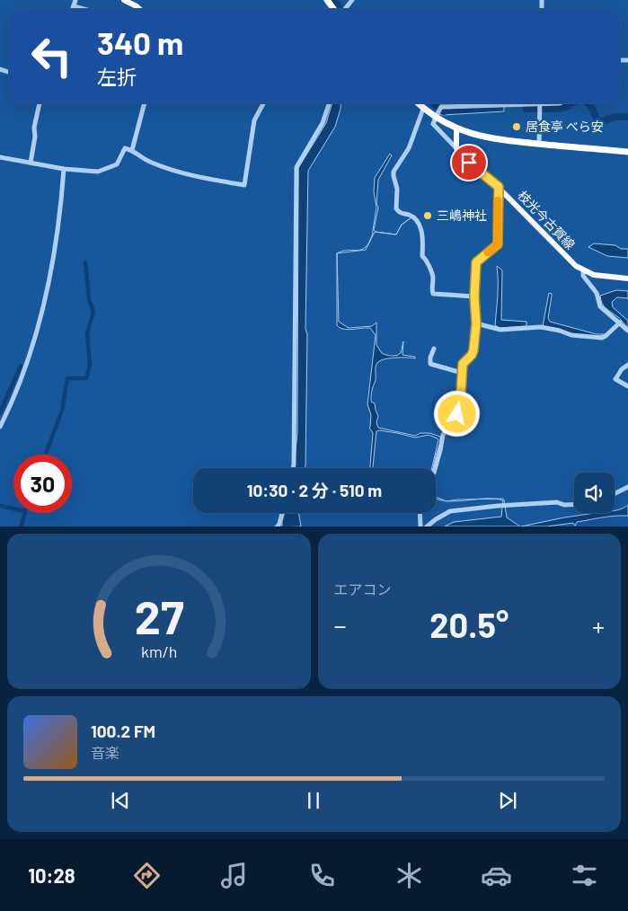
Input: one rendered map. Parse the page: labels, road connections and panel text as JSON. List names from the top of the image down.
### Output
{
  "streets": {
    "main road": ["枝光今古賀線"]
  },
  "places": ["居食亭 べら安", "三嶋神社"],
  "page": {
    "turn": ["340 m", "左折"],
    "limit": "30",
    "trip": "10:30 · 2 分 · 510 m",
    "tile": "エアコン",
    "heat": ["−", "20.5°", "+"],
    "song": ["100.2 FM", "音楽"],
    "tabs": "10:28",
    "gauge": ["27", "km/h"]
  }
}
